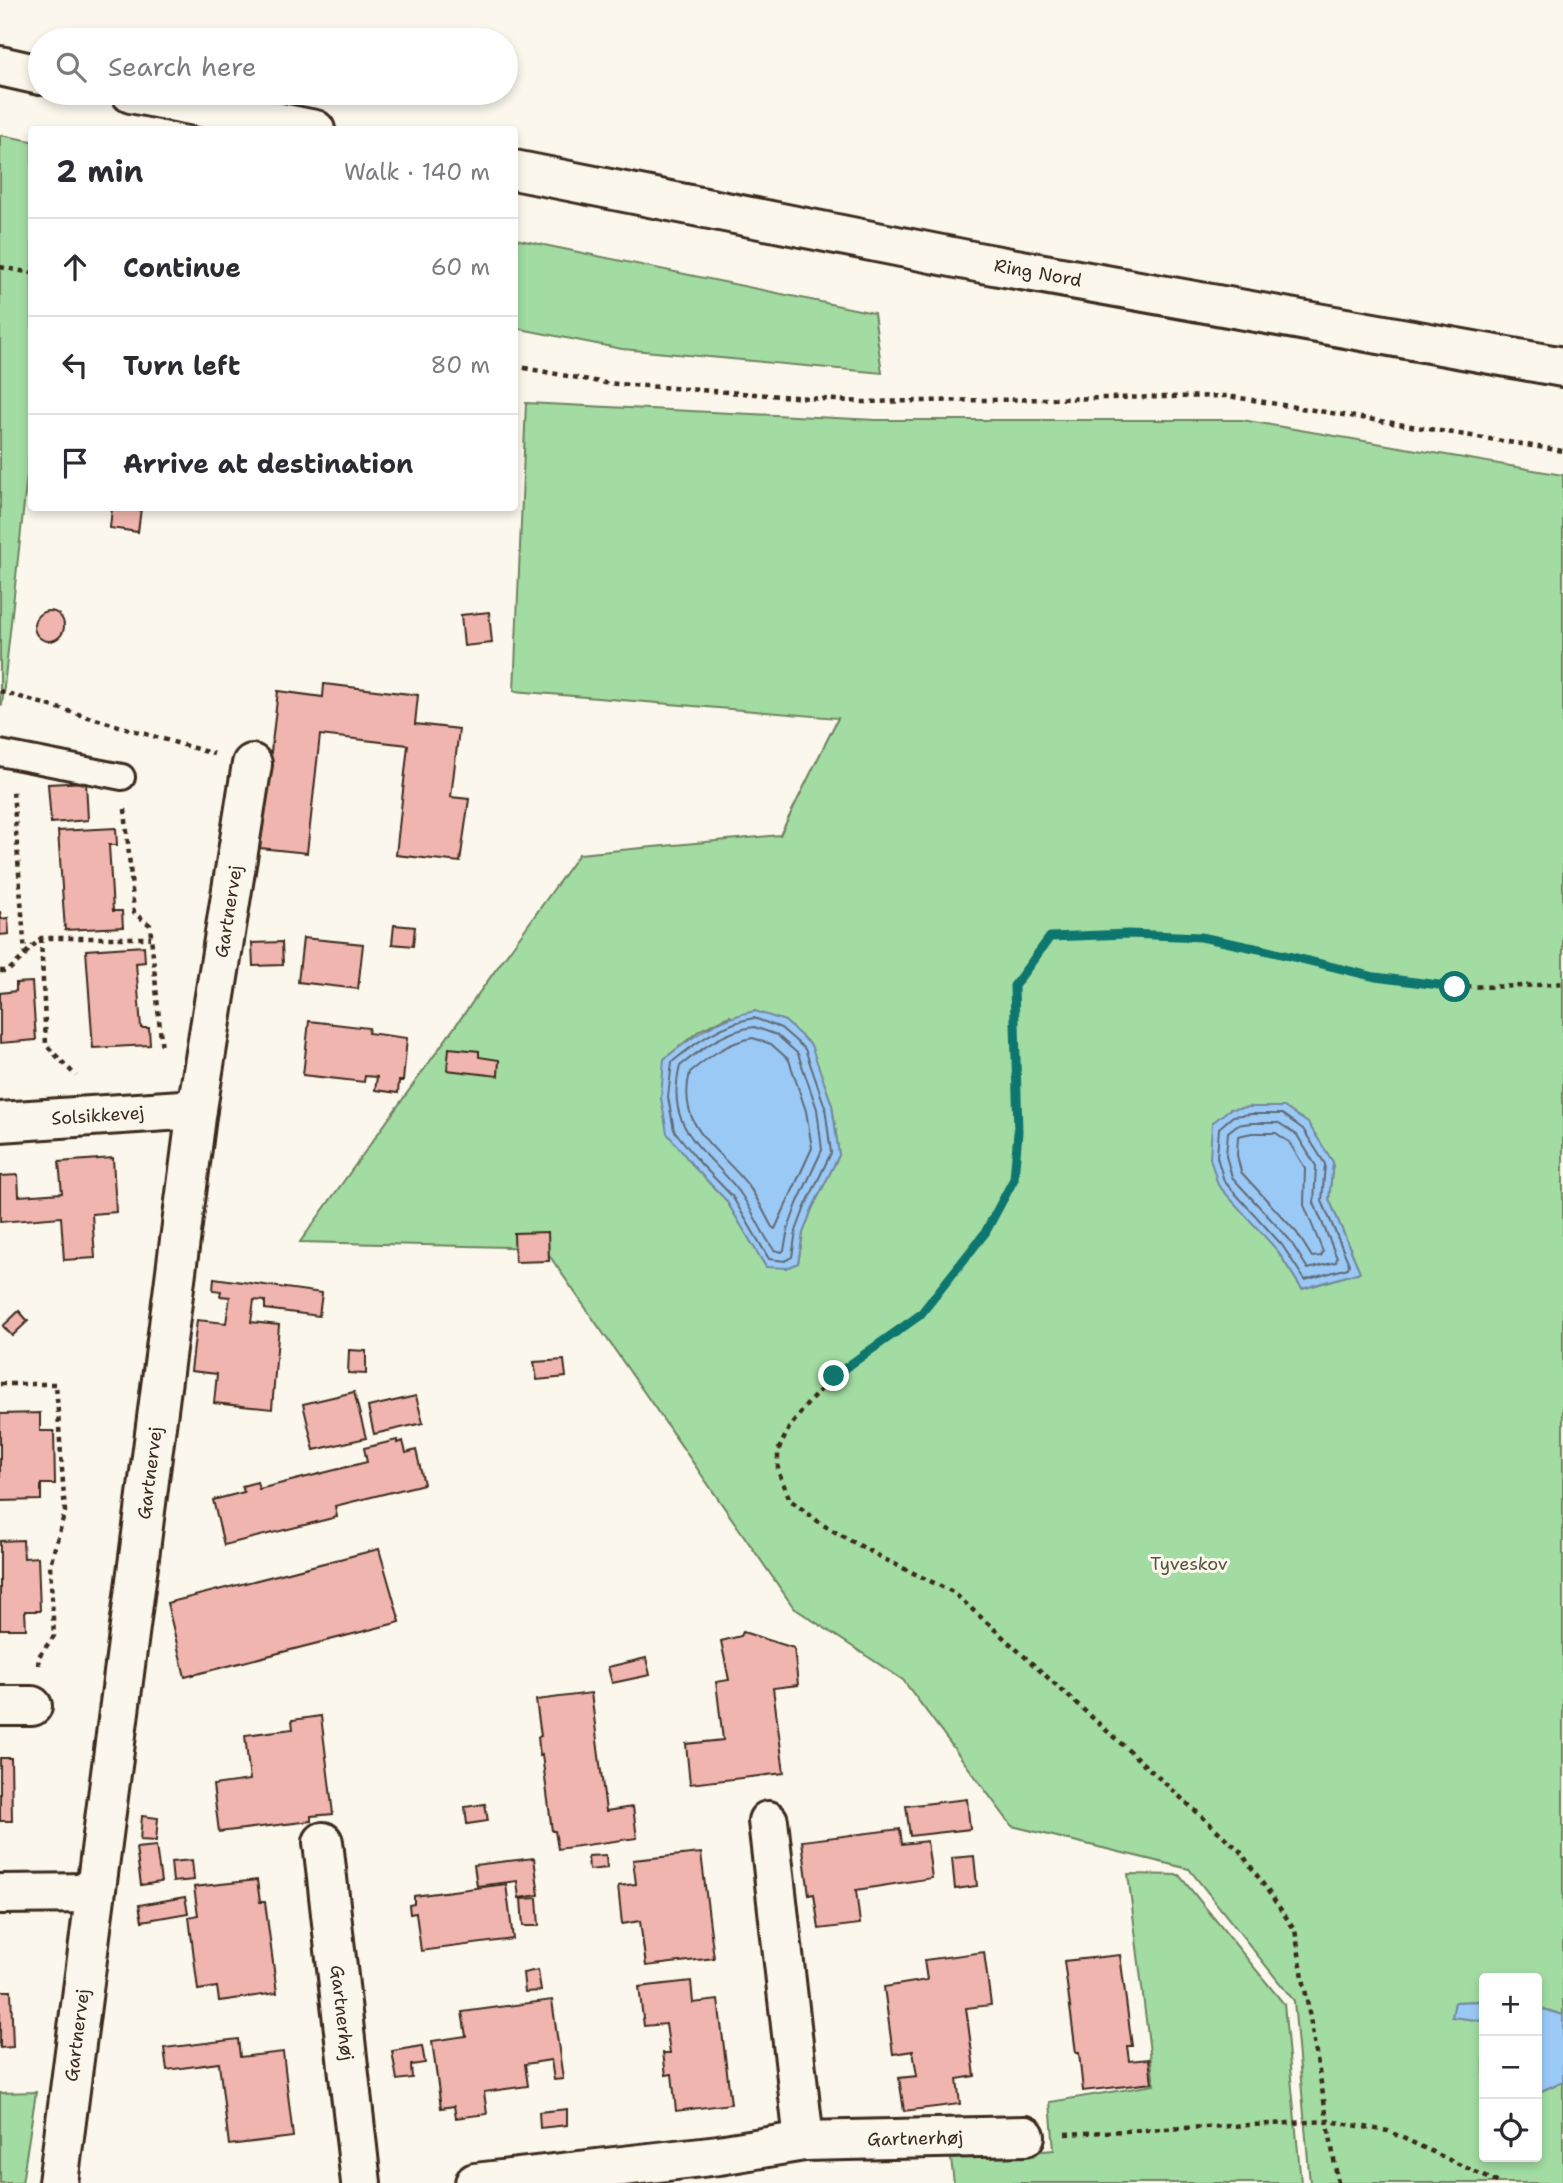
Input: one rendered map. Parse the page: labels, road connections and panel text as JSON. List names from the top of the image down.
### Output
{
  "streets": {
    "street": [
      "Ring Nord",
      "Gartnervej",
      "Solsikkevej",
      "Gartnerhøj"
    ]
  },
  "crossings": [
    ["Gartnervej", "Solsikkevej"]
  ],
  "parks": ["Tyveskov"],
  "page": {
    "search": "Search here",
    "heading": ["2 min", "Walk · 140 m"],
    "list": [
      ["Continue", "60 m"],
      ["Turn left", "80 m"],
      "Arrive at destination"
    ],
    "map_buttons": ["+", "−"]
  }
}
